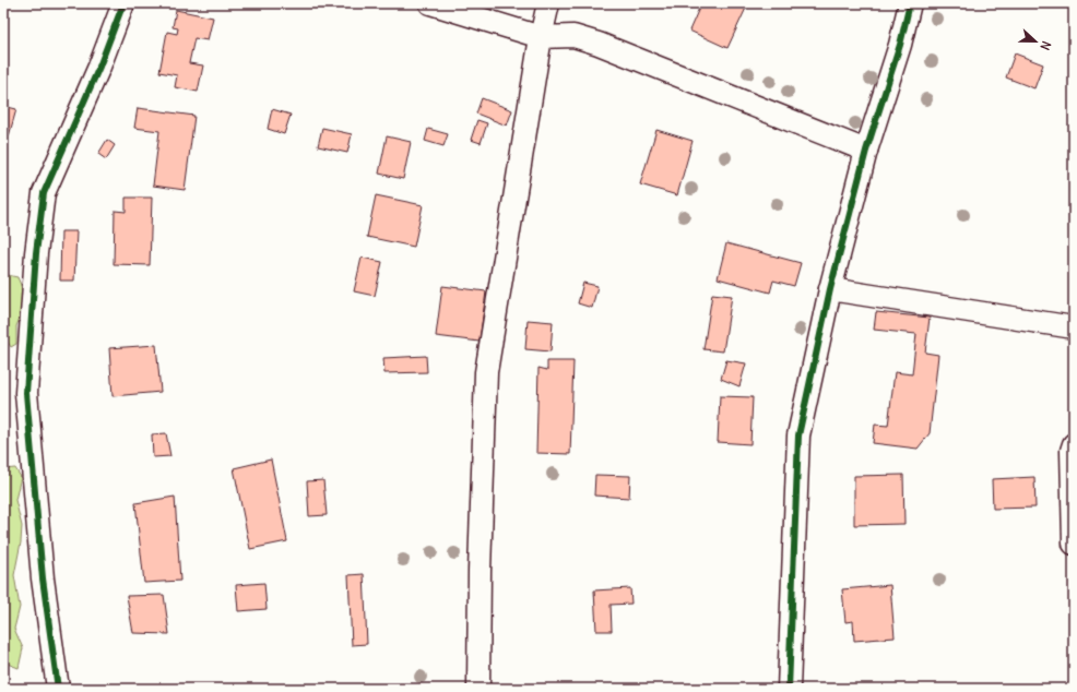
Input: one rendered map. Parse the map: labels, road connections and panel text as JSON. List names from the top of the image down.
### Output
{
  "north": "right"
}
